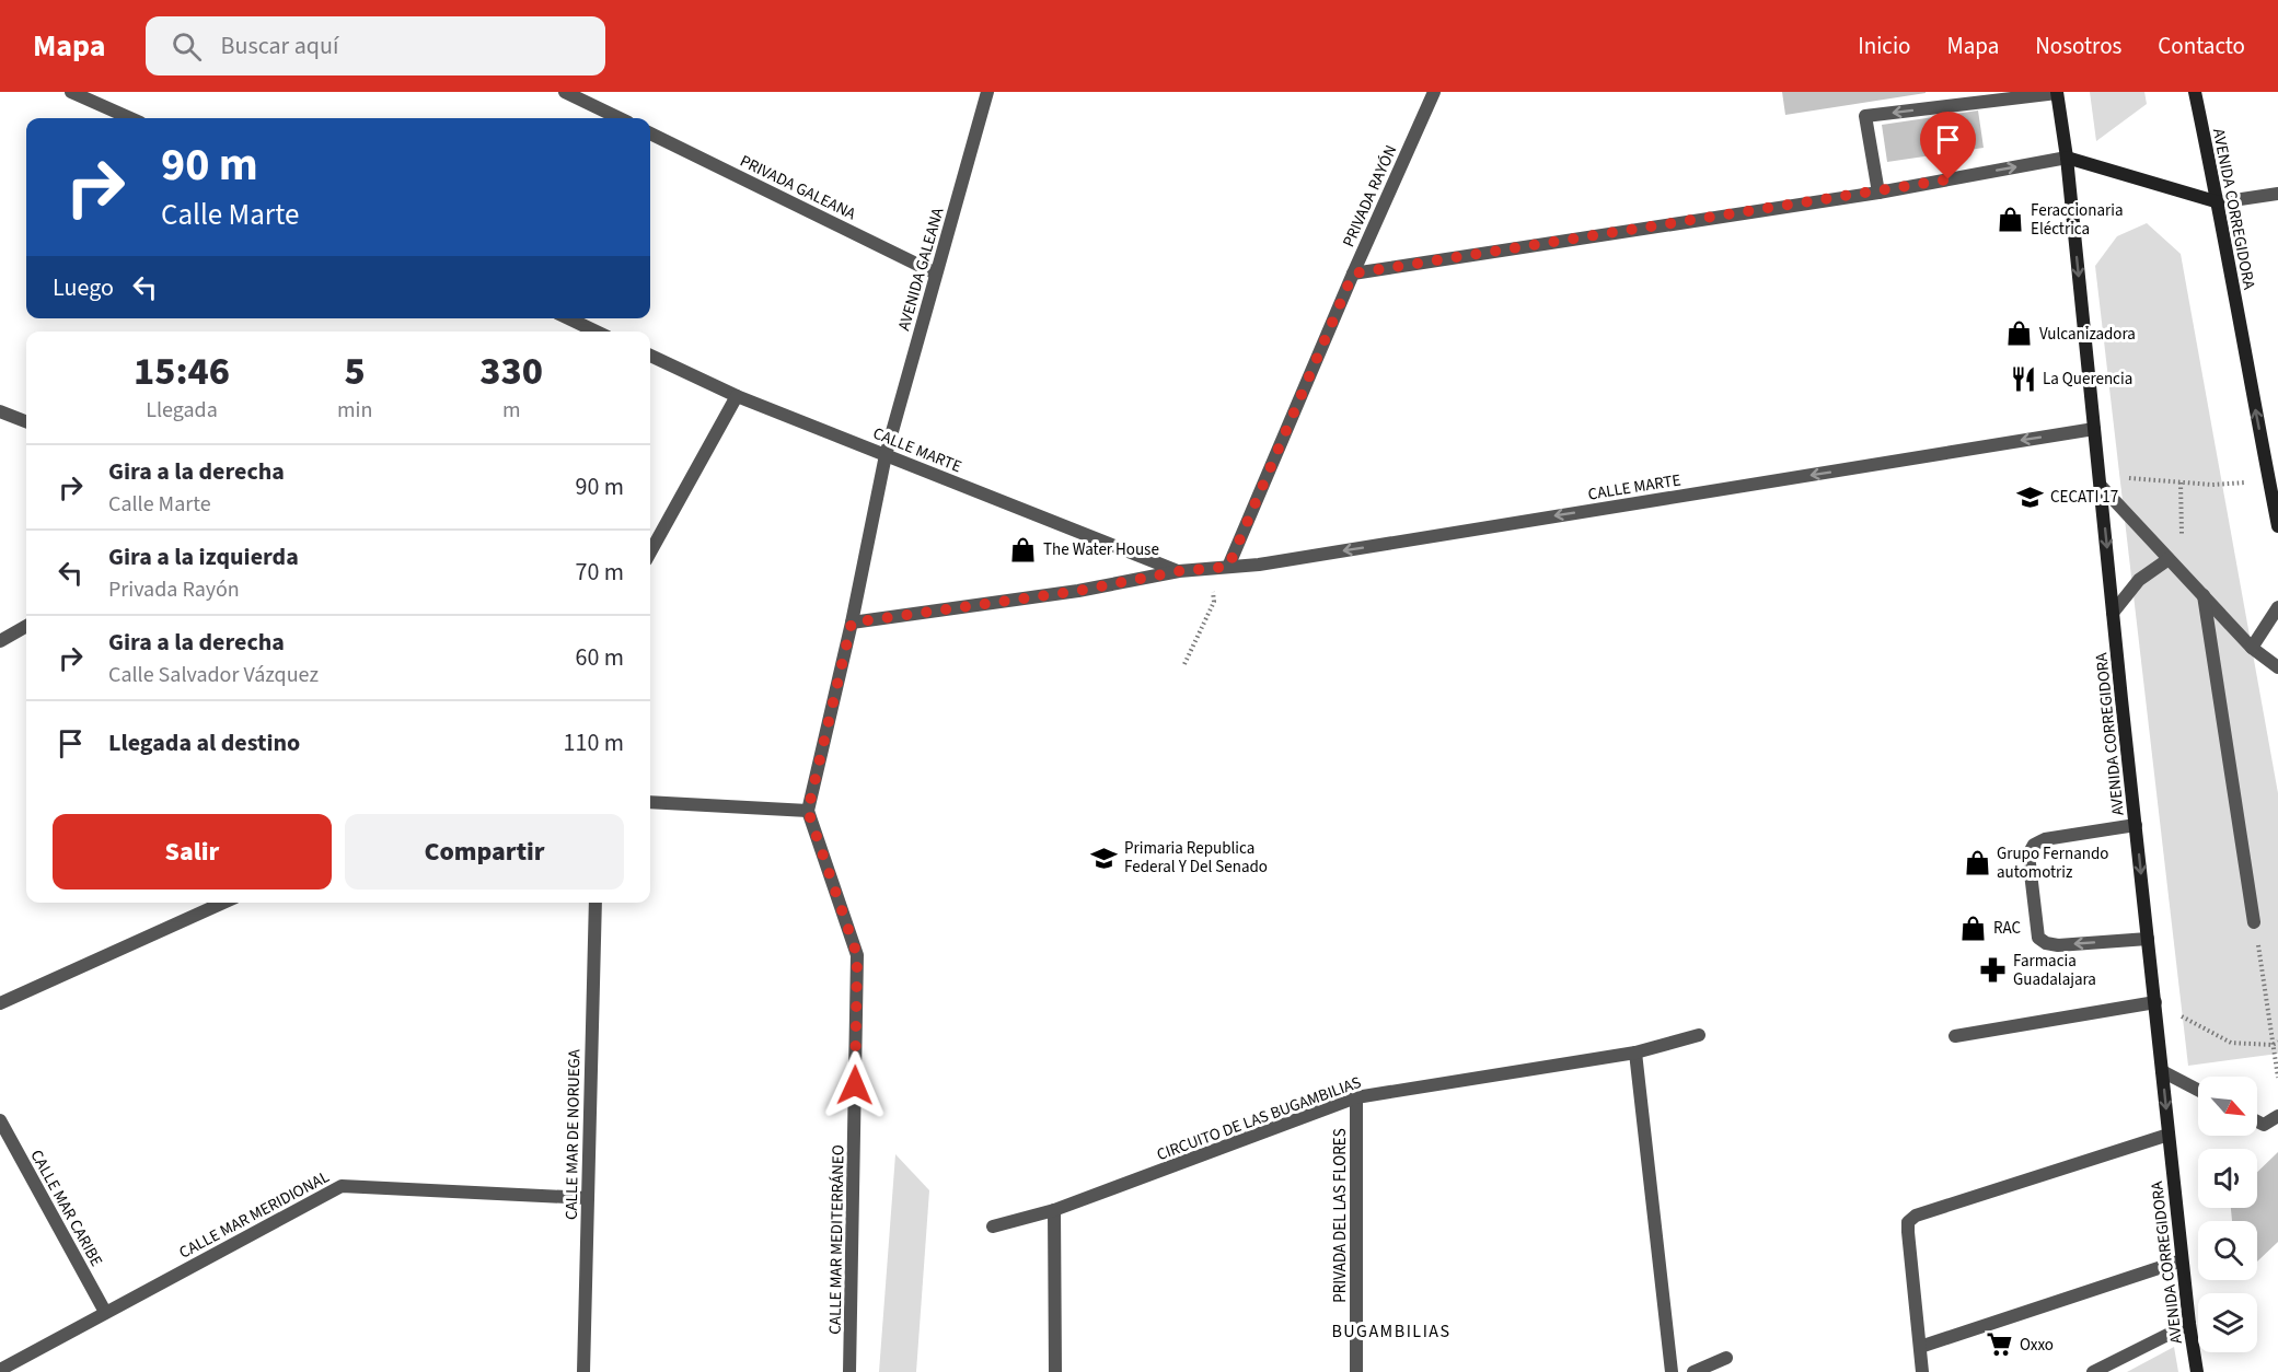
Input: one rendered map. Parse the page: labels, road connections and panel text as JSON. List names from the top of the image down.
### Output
{
  "streets": {
    "main road": ["AVENIDA CORREGIDORA"],
    "street": [
      "PRIVADA GALEANA",
      "PRIVADA RAYÓN",
      "AVENIDA GALEANA",
      "CALLE MARTE",
      "CIRCUITO DE LAS BUGAMBILIAS",
      "CALLE MAR DE NORUEGA",
      "CALLE MAR CARIBE",
      "CALLE MAR MERIDIONAL",
      "PRIVADA DEL LAS FLORES",
      "CALLE MAR MEDITERRÁNEO"
    ]
  },
  "crossings": [
    ["PRIVADA GALEANA", "AVENIDA GALEANA"],
    ["PRIVADA RAYÓN", "CALLE MARTE"],
    ["AVENIDA CORREGIDORA", "CALLE MARTE"],
    ["AVENIDA GALEANA", "CALLE MARTE"],
    ["CIRCUITO DE LAS BUGAMBILIAS", "PRIVADA DEL LAS FLORES"],
    ["CALLE MAR DE NORUEGA", "CALLE MAR MERIDIONAL"],
    ["CALLE MAR CARIBE", "CALLE MAR MERIDIONAL"]
  ],
  "one_way": ["CALLE MARTE"],
  "districts": ["BUGAMBILIAS"],
  "places": {
    "shop": [
      "Feraccionaria Eléctrica",
      "Vulcanizadora",
      "The Water House",
      "Grupo Fernando automotriz",
      "RAC"
    ],
    "restaurant": ["La Querencia"],
    "school or university": ["CECATI 17", "Primaria Republica Federal Y Del Senado"],
    "pharmacy": ["Farmacia Guadalajara"],
    "supermarket": ["Oxxo"]
  },
  "north": "bottom right",
  "page": {
    "header": "Mapa",
    "search": "Buscar aquí",
    "nav": [
      "Inicio",
      "Mapa",
      "Nosotros",
      "Contacto"
    ],
    "turn": ["90 m", "Calle Marte"],
    "then": "Luego",
    "eta": [
      "15:46",
      "Llegada",
      "5",
      "min",
      "330",
      "m"
    ],
    "list": [
      {
        "name": "Gira a la derecha",
        "note": "Calle Marte",
        "value": "90 m"
      },
      {
        "name": "Gira a la izquierda",
        "note": "Privada Rayón",
        "value": "70 m"
      },
      {
        "name": "Gira a la derecha",
        "note": "Calle Salvador Vázquez",
        "value": "60 m"
      },
      {
        "name": "Llegada al destino",
        "value": "110 m"
      }
    ],
    "buttons": ["Salir", "Compartir"]
  }
}
